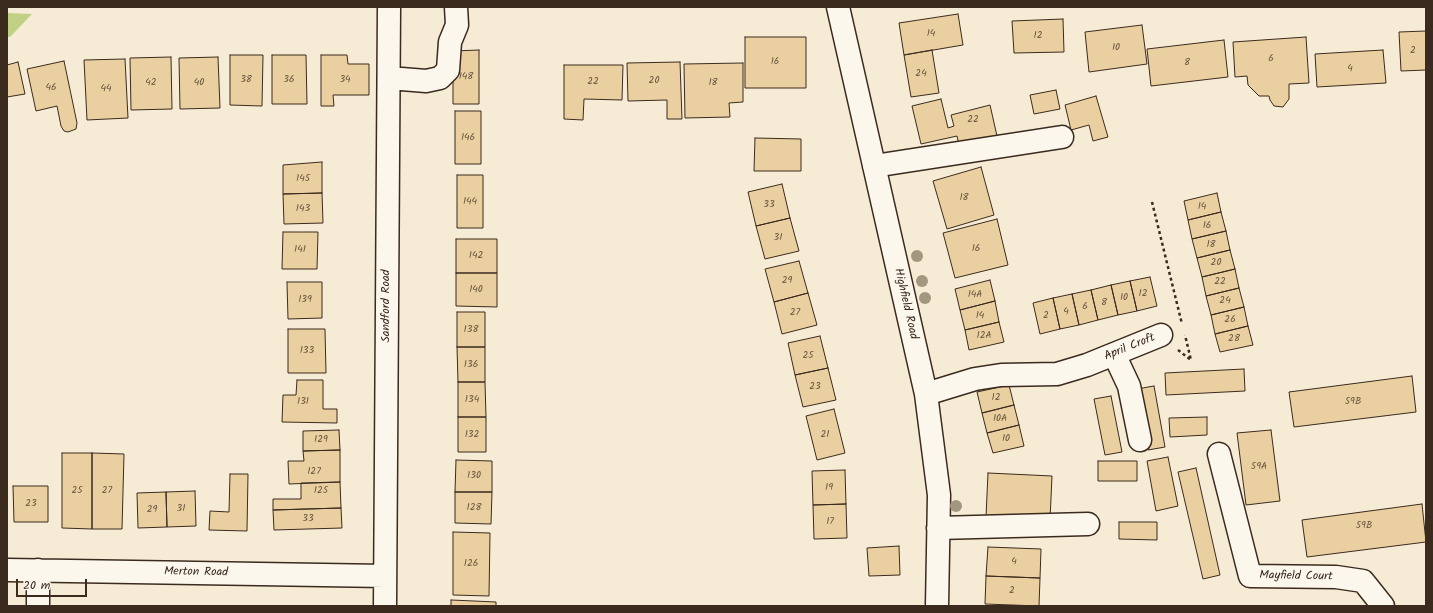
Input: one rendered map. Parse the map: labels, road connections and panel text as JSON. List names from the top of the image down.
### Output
{
  "streets": {
    "street": [
      "Highfield Road",
      "Sandford Road",
      "April Croft",
      "Merton Road",
      "Mayfield Court"
    ]
  },
  "crossings": [
    ["Highfield Road", "April Croft"],
    ["Sandford Road", "Merton Road"]
  ],
  "house_numbers": [
    "14",
    "12",
    "10",
    "2",
    "6",
    "16",
    "8",
    "4",
    "24",
    "148",
    "38",
    "36",
    "34",
    "20",
    "22",
    "42",
    "40",
    "18",
    "46",
    "44",
    "22",
    "146",
    "145",
    "18",
    "144",
    "33",
    "14",
    "143",
    "16",
    "31",
    "18",
    "16",
    "141",
    "142",
    "20",
    "29",
    "22",
    "140",
    "12",
    "14A",
    "10",
    "139",
    "24",
    "8",
    "6",
    "4",
    "27",
    "14",
    "2",
    "26",
    "138",
    "12A",
    "28",
    "133",
    "25",
    "136",
    "23",
    "12",
    "134",
    "131",
    "59B",
    "10A",
    "132",
    "21",
    "10",
    "129",
    "59A",
    "127",
    "130",
    "19",
    "25",
    "27",
    "125",
    "23",
    "128",
    "31",
    "29",
    "33",
    "17",
    "59B",
    "4",
    "126",
    "2"
  ],
  "scale_bar": "20 m"
}
